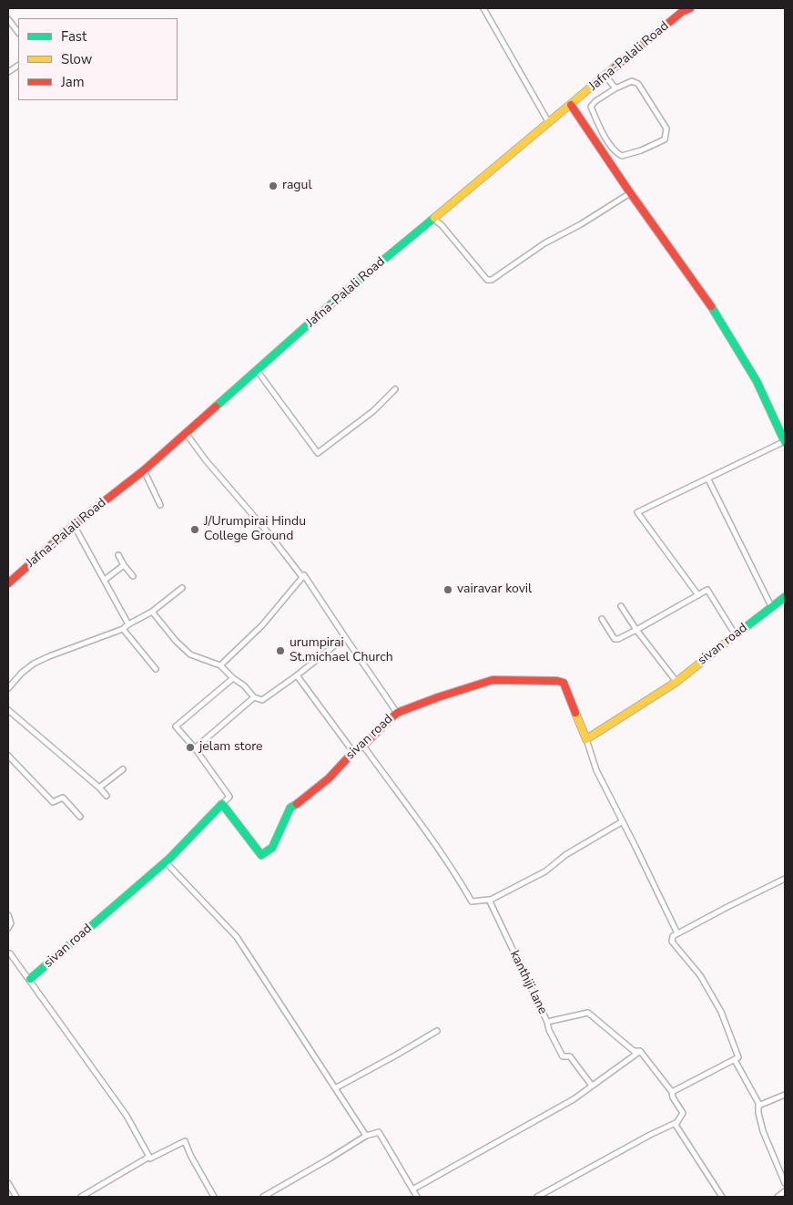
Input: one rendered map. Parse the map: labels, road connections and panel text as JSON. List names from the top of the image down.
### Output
{
  "streets": {
    "street": ["Jafna-Palali Road", "sivan road", "kanthiji lane"]
  },
  "places": [
    "ragul",
    "J/Urumpirai Hindu College Ground",
    "vairavar kovil",
    "urumpirai St.michael Church",
    "jelam store"
  ],
  "legend": ["Fast", "Slow", "Jam"]
}
